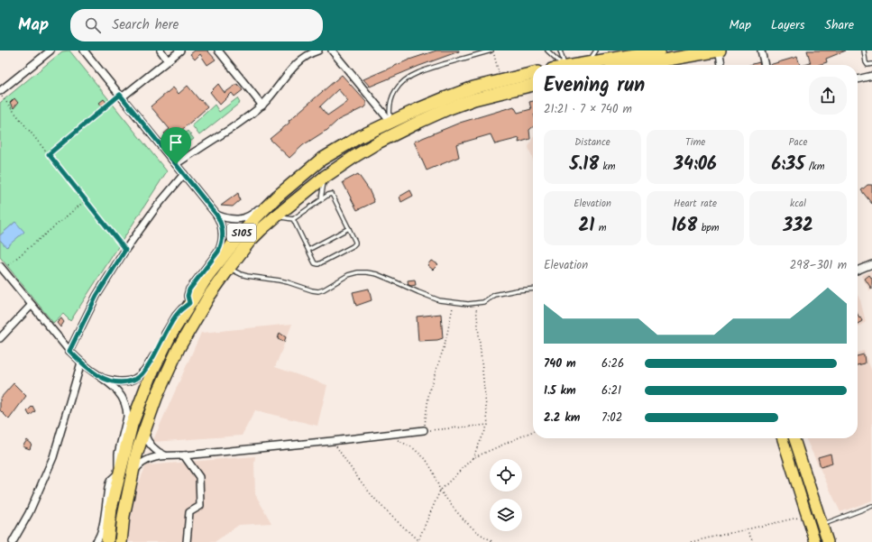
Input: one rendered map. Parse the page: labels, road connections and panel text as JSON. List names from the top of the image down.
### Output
{
  "streets": {
    "highway": ["S105"]
  },
  "page": {
    "header": "Map",
    "search": "Search here",
    "nav": ["Map", "Layers", "Share"],
    "heading": ["Evening run", "21:21 · 7 × 740 m"],
    "stats": [
      ["Distance", "5.18 km"],
      ["Time", "34:06"],
      ["Pace", "6:35 /km"],
      ["Elevation", "21 m"],
      ["Heart rate", "168 bpm"],
      ["kcal", "332"]
    ],
    "chart": ["Elevation", "298–301 m"],
    "list": [
      {
        "name": "740 m",
        "note": "6:26"
      },
      {
        "name": "1.5 km",
        "note": "6:21"
      },
      {
        "name": "2.2 km",
        "note": "7:02"
      }
    ]
  }
}
